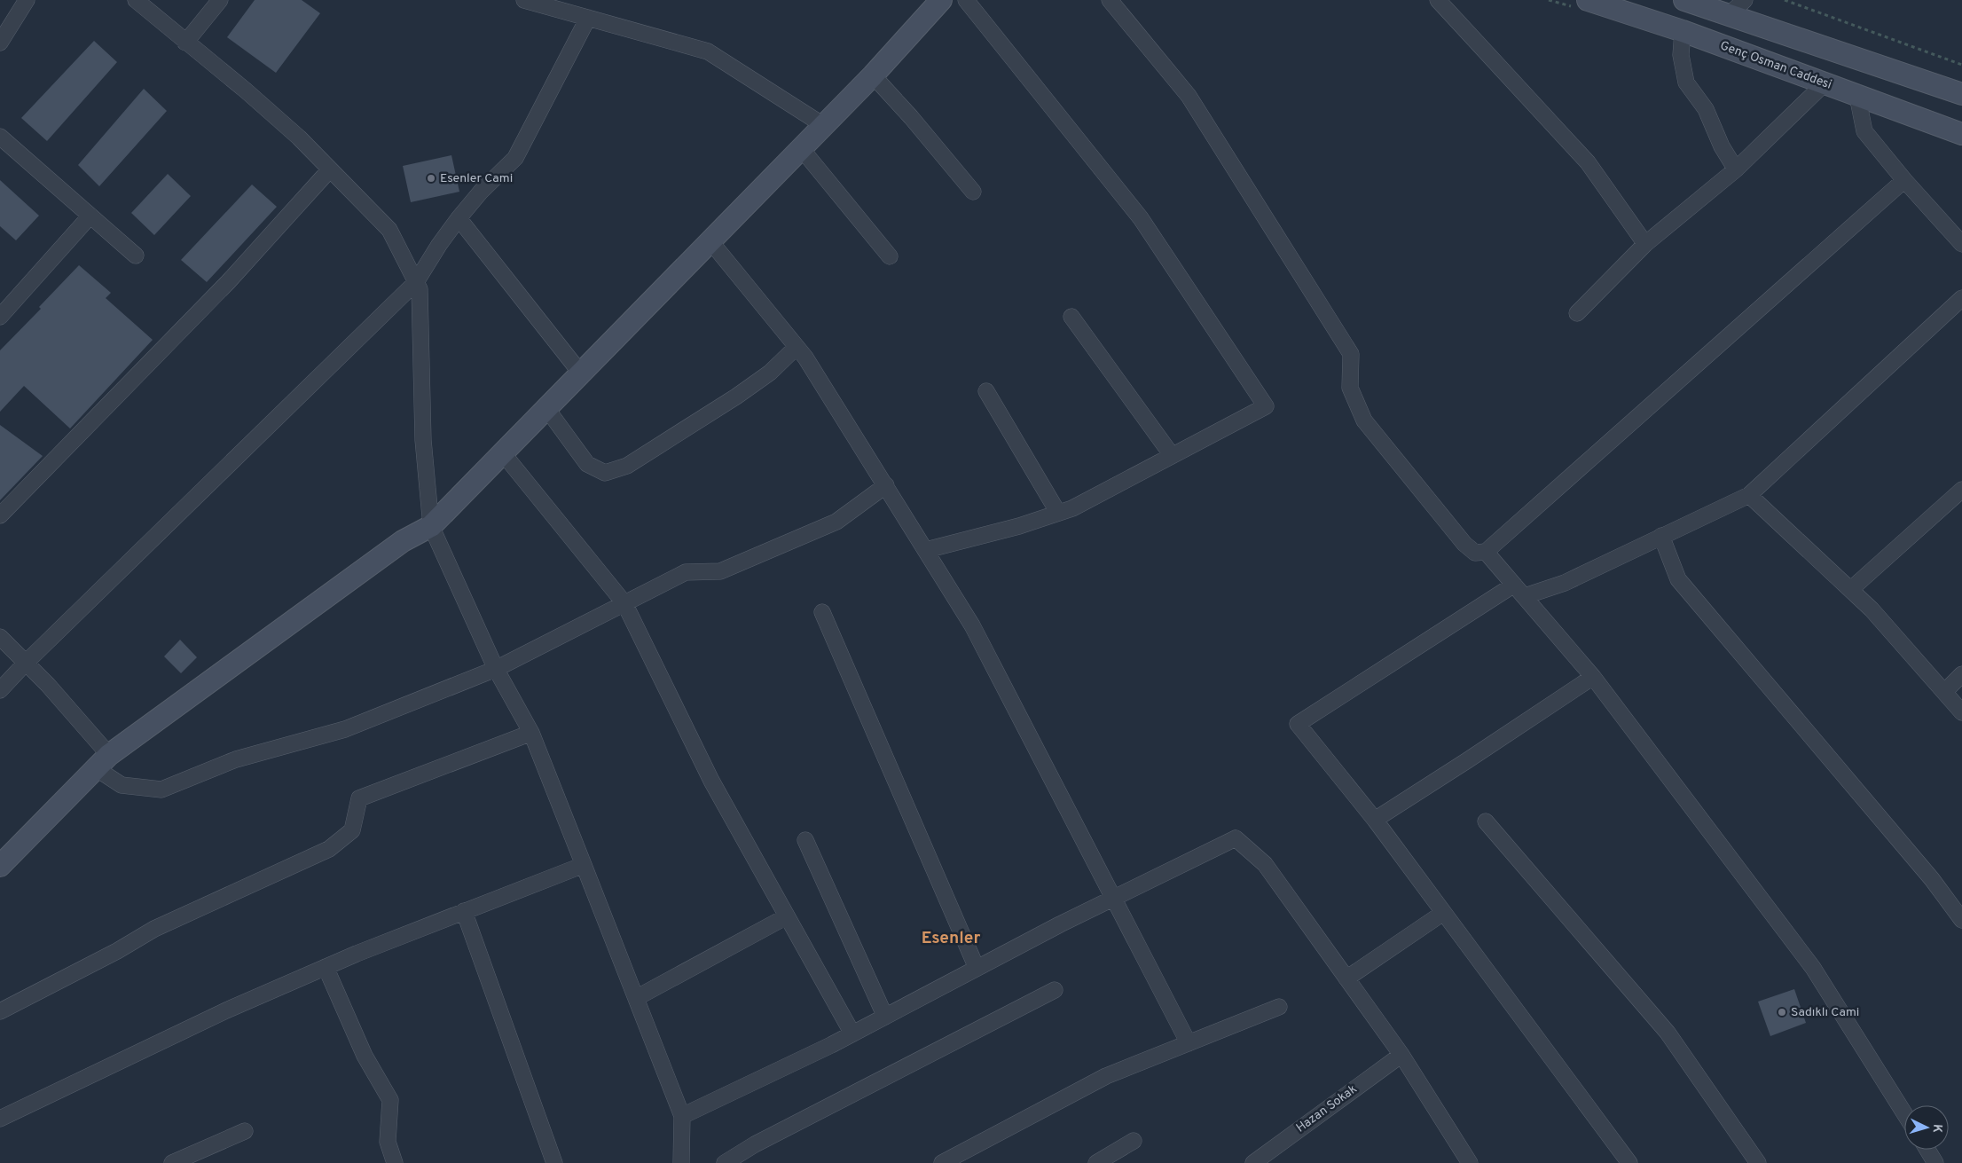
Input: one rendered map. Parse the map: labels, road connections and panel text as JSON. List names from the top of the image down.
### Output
{
  "streets": {
    "street": ["Genç Osman Caddesi", "Hazan Sokak"]
  },
  "districts": ["Esenler"],
  "places": ["Esenler Cami", "Sadıklı Cami"],
  "north": "right"
}
